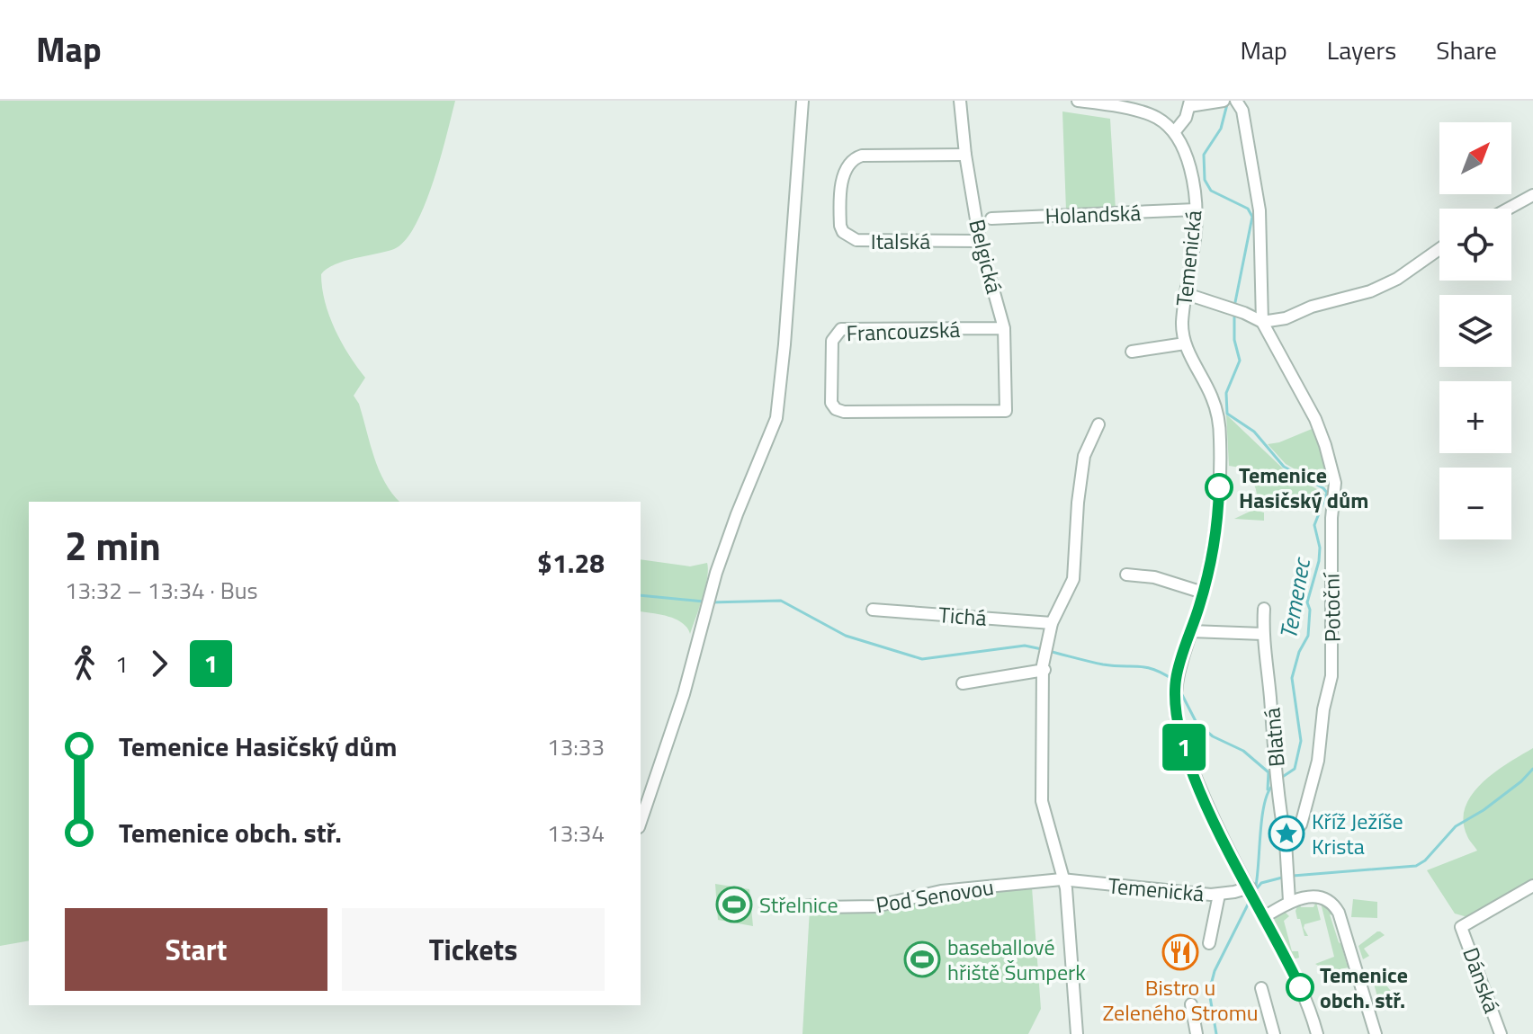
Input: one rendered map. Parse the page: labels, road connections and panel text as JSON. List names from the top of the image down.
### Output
{
  "streets": {
    "street": [
      "Holandská",
      "Italská",
      "Belgická",
      "Temenická",
      "Francouzská",
      "Potoční",
      "Tichá",
      "Blatná",
      "Pod Senovou",
      "Dánská"
    ]
  },
  "crossings": [
    ["Holandská", "Temenická"],
    ["Italská", "Belgická"],
    ["Belgická", "Francouzská"],
    ["Temenická", "Pod Senovou"],
    ["Potoční", "Blatná"]
  ],
  "water": ["Temenec"],
  "places": {
    "other": ["Temenice Hasičský dům", "Temenice obch. stř."],
    "place": ["Kříž Ježíše Krista"],
    "sports": ["Střelnice", "baseballové hřiště Šumperk"],
    "restaurant": ["Bistro u Zeleného Stromu"]
  },
  "lines": ["bus line 1"],
  "north": "top right",
  "page": {
    "header": "Map",
    "nav": ["Map", "Layers", "Share"],
    "on_map": "1",
    "map_buttons": ["+", "−"],
    "heading": ["2 min", "13:32 – 13:34 · Bus", "$1.28"],
    "legs": ["1", "1"],
    "list": [
      {
        "name": "Temenice Hasičský dům",
        "value": "13:33"
      },
      {
        "name": "Temenice obch. stř.",
        "value": "13:34"
      }
    ],
    "buttons": ["Start", "Tickets"]
  }
}
